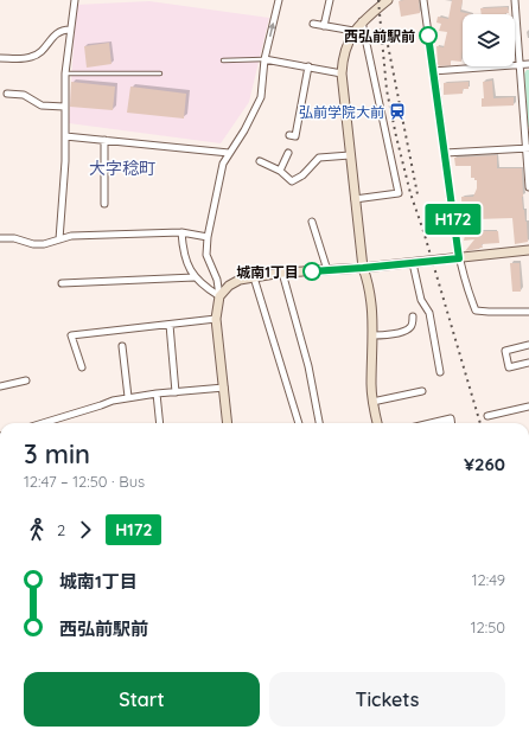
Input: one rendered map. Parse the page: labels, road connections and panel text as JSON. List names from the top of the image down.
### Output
{
  "districts": ["大字稔町"],
  "places": {
    "other": ["西弘前駅前", "城南1丁目"],
    "station": ["弘前学院大前"]
  },
  "lines": ["bus line H172"],
  "page": {
    "on_map": "H172",
    "heading": ["3 min", "12:47 – 12:50 · Bus", "¥260"],
    "legs": ["2", "H172"],
    "list": [
      {
        "name": "城南1丁目",
        "value": "12:49"
      },
      {
        "name": "西弘前駅前",
        "value": "12:50"
      }
    ],
    "buttons": ["Start", "Tickets"]
  }
}
